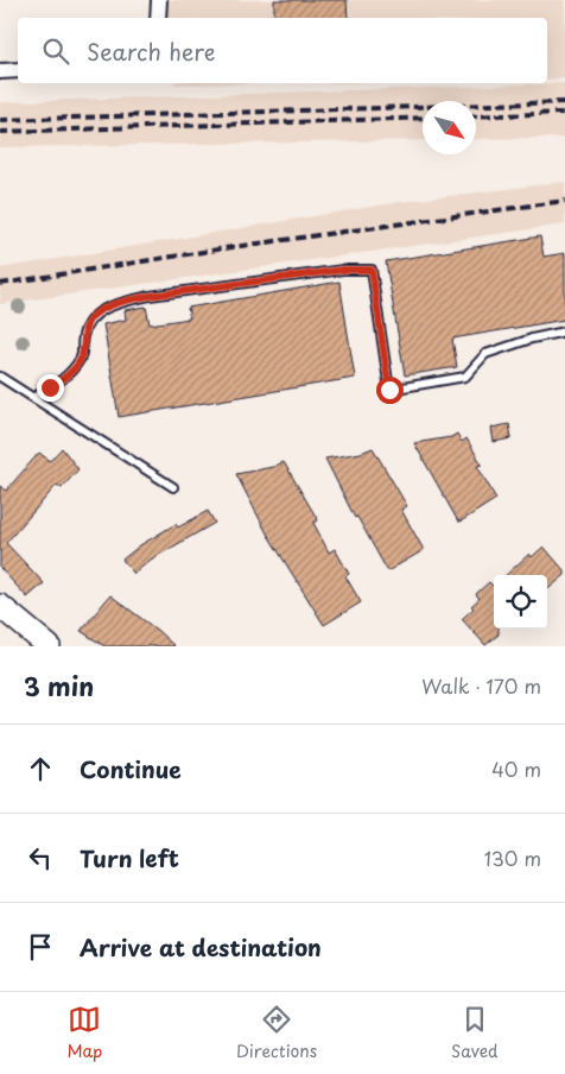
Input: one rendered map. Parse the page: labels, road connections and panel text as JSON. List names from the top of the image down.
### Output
{
  "north": "bottom right",
  "page": {
    "search": "Search here",
    "heading": ["3 min", "Walk · 170 m"],
    "list": [
      ["Continue", "40 m"],
      ["Turn left", "130 m"],
      "Arrive at destination"
    ],
    "nav": ["Map", "Directions", "Saved"]
  }
}
